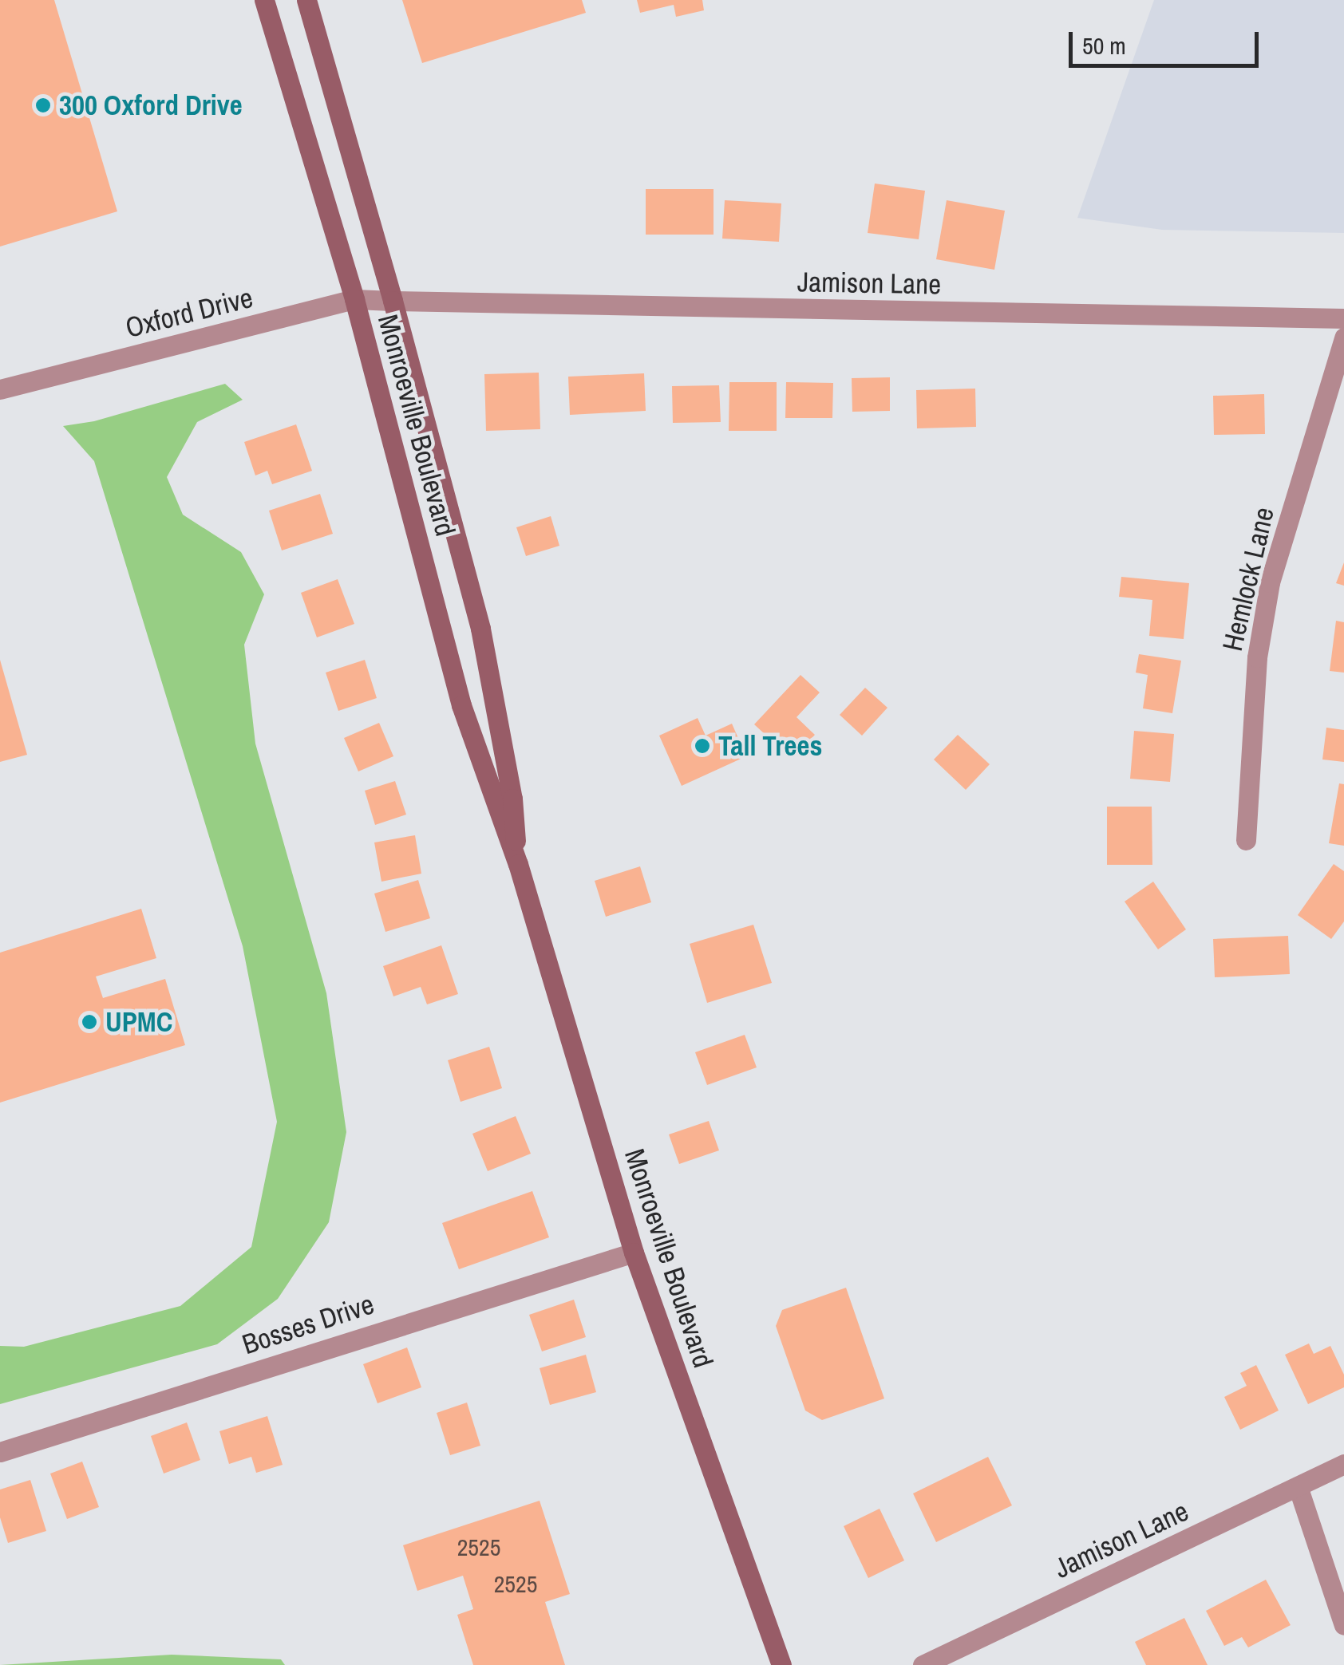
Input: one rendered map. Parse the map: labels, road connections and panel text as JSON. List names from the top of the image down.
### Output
{
  "streets": {
    "main road": ["Monroeville Boulevard"],
    "street": [
      "Jamison Lane",
      "Oxford Drive",
      "Hemlock Lane",
      "Bosses Drive"
    ]
  },
  "crossings": [
    ["Jamison Lane", "Oxford Drive"],
    ["Jamison Lane", "Monroeville Boulevard"],
    ["Oxford Drive", "Monroeville Boulevard"],
    ["Monroeville Boulevard", "Bosses Drive"]
  ],
  "places": ["300 Oxford Drive", "Tall Trees", "UPMC"],
  "house_numbers": ["2525", "2525"],
  "scale_bar": "50 m"
}
